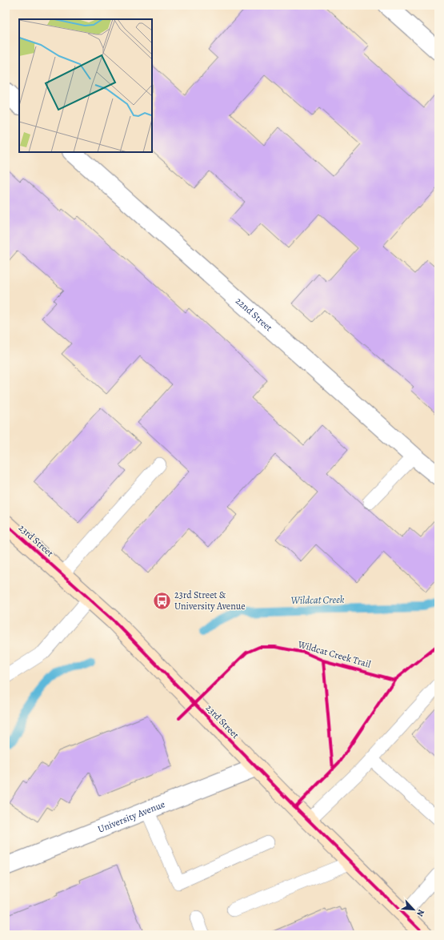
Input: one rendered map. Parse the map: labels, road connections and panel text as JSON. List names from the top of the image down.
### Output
{
  "streets": {
    "main road": ["23rd Street"],
    "street": ["22nd Street", "University Avenue"],
    "cycle path": ["Wildcat Creek Trail"]
  },
  "crossings": [
    ["23rd Street", "University Avenue"]
  ],
  "water": ["Wildcat Creek"],
  "places": {
    "bus stop": ["23rd Street & University Avenue"]
  },
  "north": "bottom right"
}
